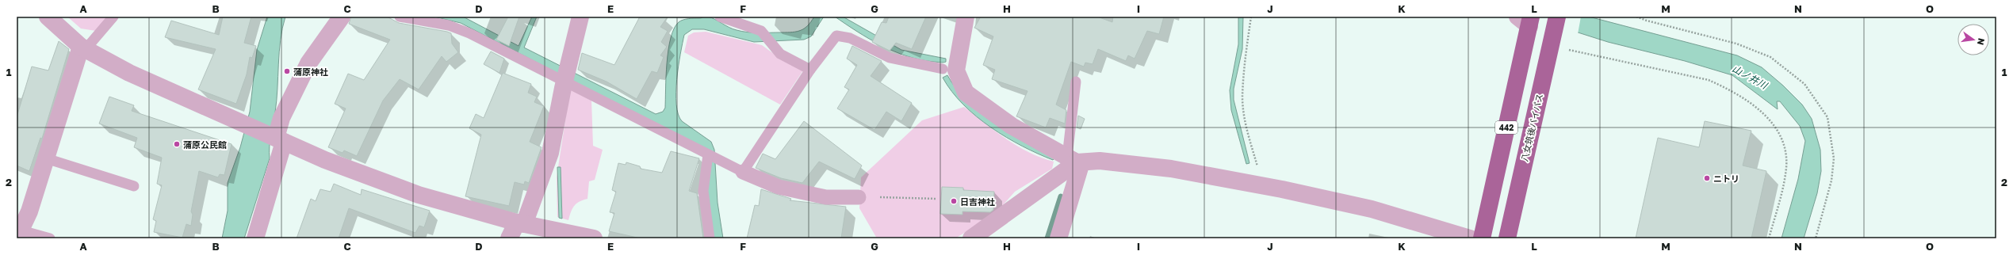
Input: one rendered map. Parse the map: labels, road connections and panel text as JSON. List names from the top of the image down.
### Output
{
  "streets": {
    "highway": ["442", "八女筑後バイパス"]
  },
  "water": ["山ノ井川"],
  "places": [
    "蒲原神社",
    "蒲原公民館",
    "ニトリ",
    "日吉神社"
  ],
  "north": "right",
  "grid": {
    "columns": [
      "A",
      "B",
      "C",
      "D",
      "E",
      "F",
      "G",
      "H",
      "I",
      "J",
      "K",
      "L",
      "M",
      "N",
      "O"
    ],
    "rows": ["1", "2"]
  }
}
